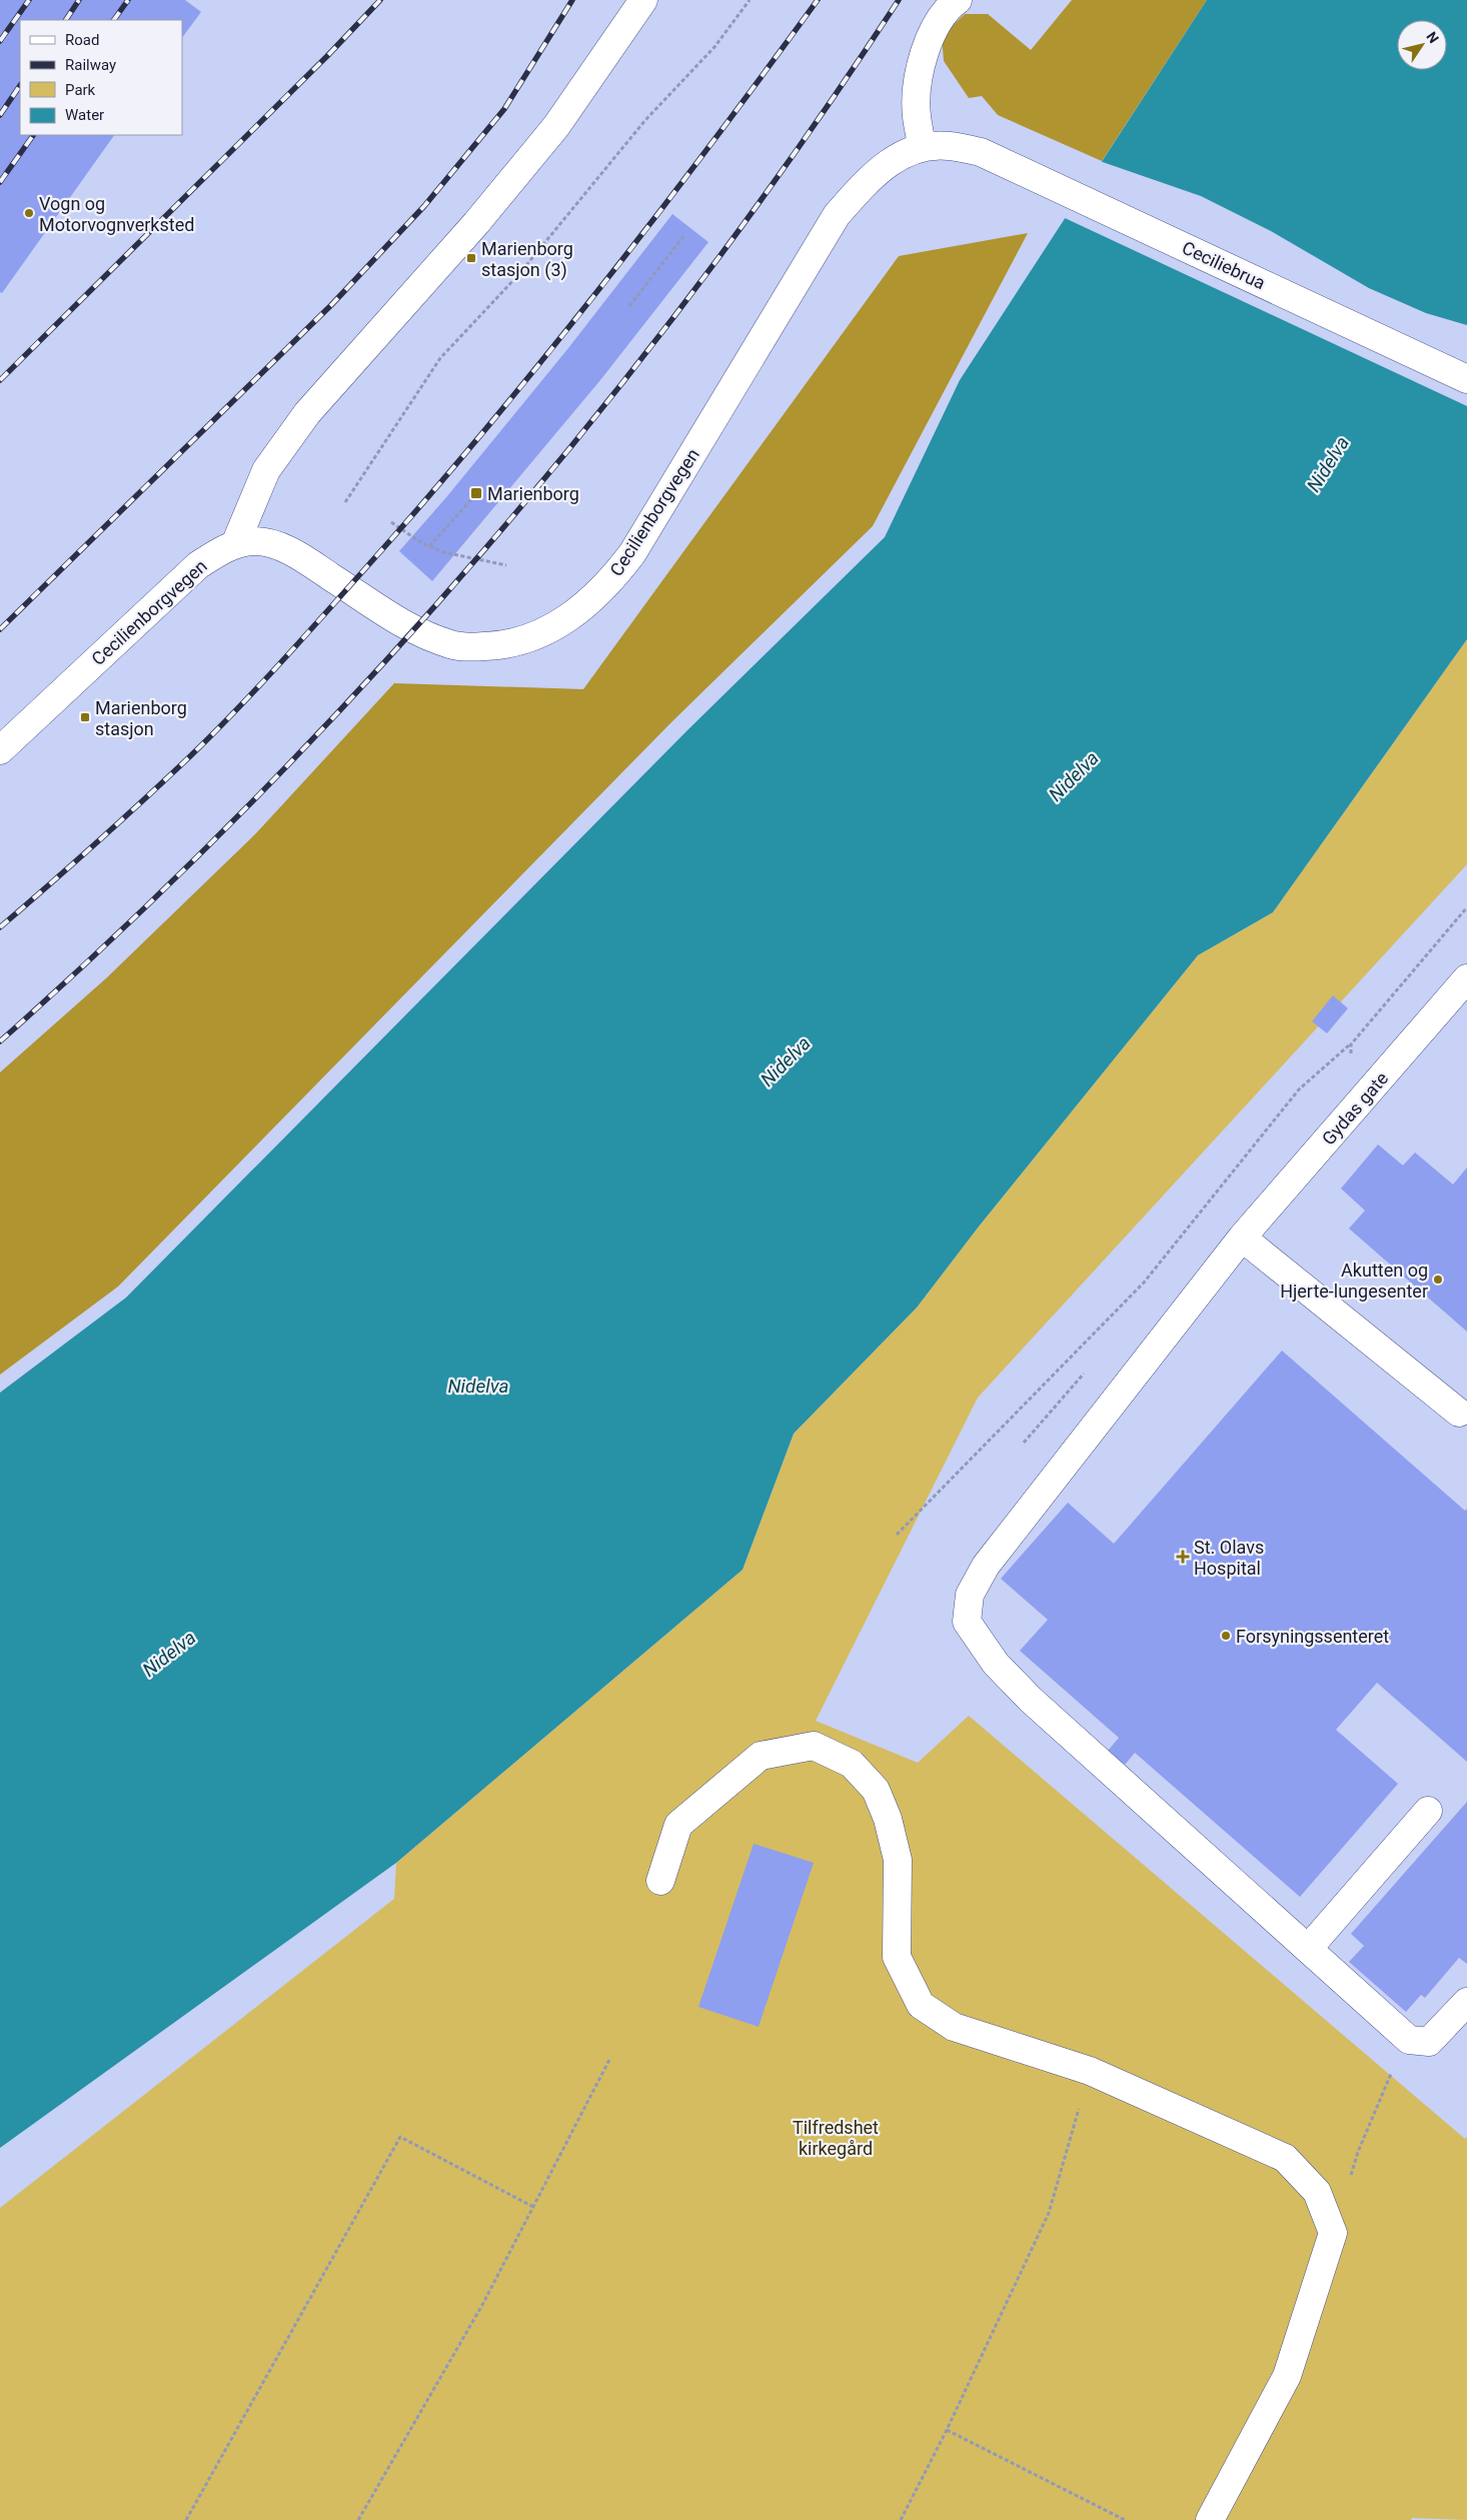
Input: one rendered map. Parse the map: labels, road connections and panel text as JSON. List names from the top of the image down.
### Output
{
  "streets": {
    "street": ["Ceciliebrua", "Cecilienborgvegen", "Gydas gate"]
  },
  "crossings": [
    ["Ceciliebrua", "Cecilienborgvegen"]
  ],
  "water": ["Nidelva"],
  "parks": ["Tilfredshet kirkegård"],
  "places": {
    "other": ["Vogn og Motorvognverksted", "Akutten og Hjerte-lungesenter", "Forsyningssenteret"],
    "transit": ["Marienborg stasjon (3)", "Marienborg", "Marienborg stasjon"],
    "health": ["St. Olavs Hospital"]
  },
  "legend": [
    "Road",
    "Railway",
    "Park",
    "Water"
  ],
  "north": "top right"
}
